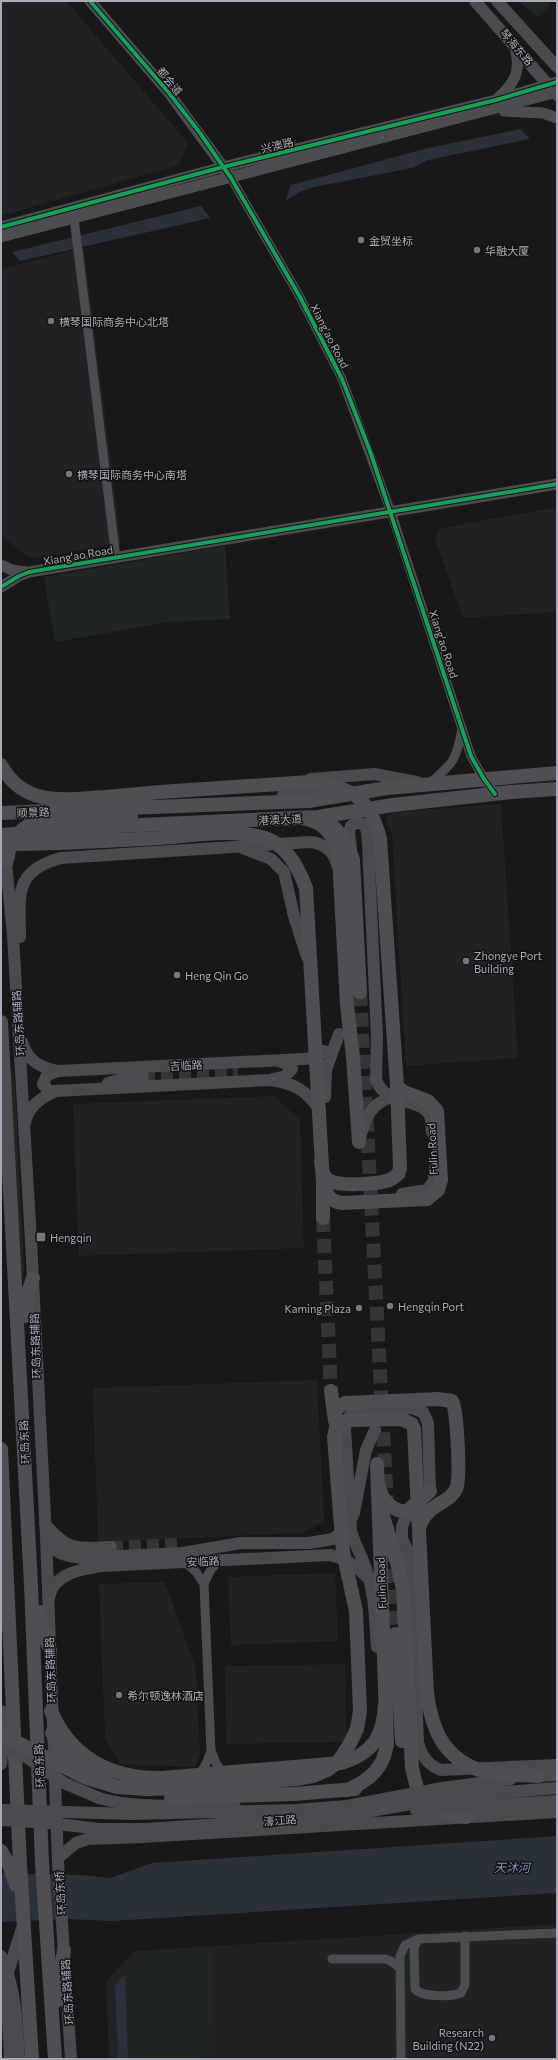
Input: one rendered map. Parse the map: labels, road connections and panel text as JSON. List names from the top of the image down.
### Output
{
  "streets": {
    "main road": [
      "琴海东路",
      "顺景路",
      "港澳大道",
      "环岛东路辅路",
      "吉临路",
      "Fulin Road",
      "环岛东路",
      "安临路",
      "濠江路",
      "环岛东桥"
    ],
    "street": ["都会道", "兴澳路", "Xiang'ao Road"]
  },
  "crossings": [
    ["琴海东路", "兴澳路"],
    ["都会道", "兴澳路"],
    ["都会道", "Xiang'ao Road"],
    ["兴澳路", "Xiang'ao Road"],
    ["Xiang'ao Road", "港澳大道"],
    ["顺景路", "港澳大道"],
    ["港澳大道", "Fulin Road"],
    ["环岛东路辅路", "吉临路"],
    ["环岛东路辅路", "安临路"],
    ["环岛东路辅路", "环岛东桥"],
    ["吉临路", "Fulin Road"],
    ["环岛东路", "环岛东桥"]
  ],
  "water": ["天沐河"],
  "places": {
    "other": [
      "金贸坐标",
      "华融大厦",
      "横琴国际商务中心北塔",
      "横琴国际商务中心南塔",
      "Zhongye Port Building",
      "Heng Qin Go",
      "Hengqin Port",
      "Kaming Plaza",
      "希尔顿逸林酒店",
      "Research Building (N22)"
    ],
    "transit": ["Hengqin"]
  }
}
